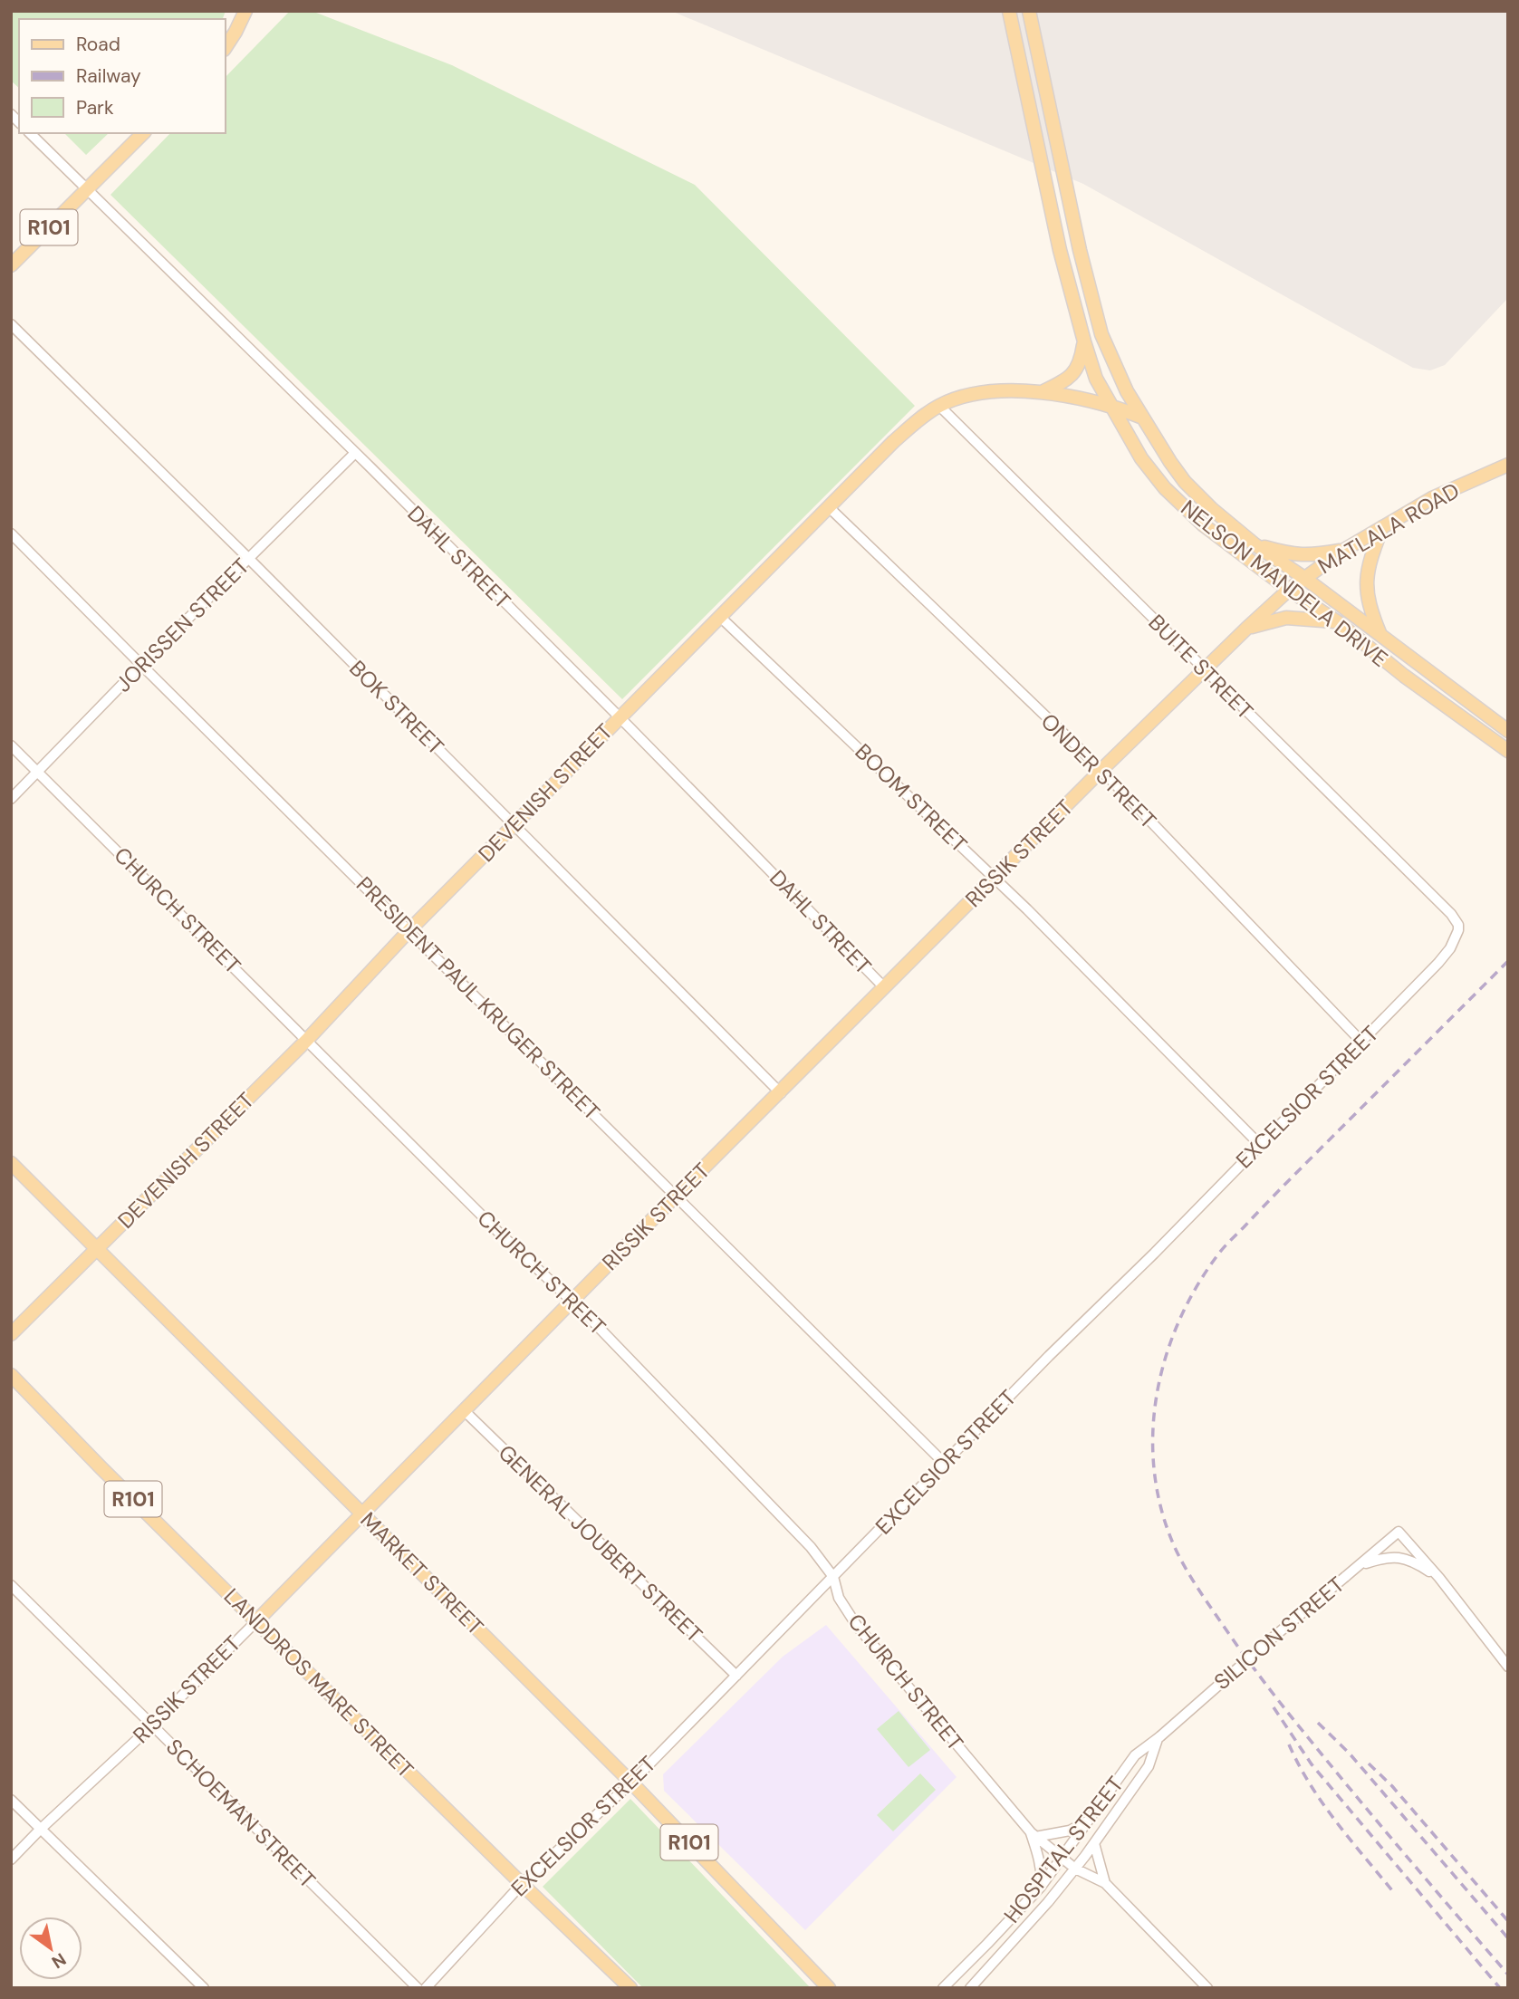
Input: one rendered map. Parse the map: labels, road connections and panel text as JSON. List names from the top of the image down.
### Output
{
  "streets": {
    "main road": [
      "R101",
      "MATLALA ROAD",
      "NELSON MANDELA DRIVE",
      "DEVENISH STREET",
      "RISSIK STREET",
      "MARKET STREET",
      "LANDDROS MARE STREET"
    ],
    "street": [
      "DAHL STREET",
      "JORISSEN STREET",
      "BUITE STREET",
      "BOK STREET",
      "ONDER STREET",
      "BOOM STREET",
      "CHURCH STREET",
      "PRESIDENT PAUL KRUGER STREET",
      "EXCELSIOR STREET",
      "GENERAL JOUBERT STREET",
      "SILICON STREET",
      "SCHOEMAN STREET",
      "HOSPITAL STREET"
    ]
  },
  "crossings": [
    ["R101", "DAHL STREET"],
    ["MATLALA ROAD", "NELSON MANDELA DRIVE"],
    ["MATLALA ROAD", "RISSIK STREET"],
    ["DAHL STREET", "JORISSEN STREET"],
    ["DAHL STREET", "DEVENISH STREET"],
    ["DAHL STREET", "RISSIK STREET"],
    ["NELSON MANDELA DRIVE", "DEVENISH STREET"],
    ["NELSON MANDELA DRIVE", "RISSIK STREET"],
    ["JORISSEN STREET", "BOK STREET"],
    ["JORISSEN STREET", "CHURCH STREET"],
    ["JORISSEN STREET", "PRESIDENT PAUL KRUGER STREET"],
    ["BUITE STREET", "DEVENISH STREET"],
    ["BUITE STREET", "RISSIK STREET"],
    ["BUITE STREET", "EXCELSIOR STREET"],
    ["BOK STREET", "DEVENISH STREET"],
    ["BOK STREET", "RISSIK STREET"],
    ["ONDER STREET", "DEVENISH STREET"],
    ["ONDER STREET", "RISSIK STREET"],
    ["ONDER STREET", "EXCELSIOR STREET"],
    ["DEVENISH STREET", "BOOM STREET"],
    ["DEVENISH STREET", "CHURCH STREET"],
    ["DEVENISH STREET", "PRESIDENT PAUL KRUGER STREET"],
    ["DEVENISH STREET", "MARKET STREET"],
    ["BOOM STREET", "RISSIK STREET"],
    ["BOOM STREET", "EXCELSIOR STREET"],
    ["RISSIK STREET", "CHURCH STREET"],
    ["RISSIK STREET", "PRESIDENT PAUL KRUGER STREET"],
    ["RISSIK STREET", "GENERAL JOUBERT STREET"],
    ["RISSIK STREET", "MARKET STREET"],
    ["RISSIK STREET", "LANDDROS MARE STREET"],
    ["RISSIK STREET", "SCHOEMAN STREET"],
    ["CHURCH STREET", "EXCELSIOR STREET"],
    ["CHURCH STREET", "HOSPITAL STREET"],
    ["PRESIDENT PAUL KRUGER STREET", "EXCELSIOR STREET"],
    ["EXCELSIOR STREET", "GENERAL JOUBERT STREET"],
    ["EXCELSIOR STREET", "MARKET STREET"],
    ["EXCELSIOR STREET", "LANDDROS MARE STREET"],
    ["SILICON STREET", "HOSPITAL STREET"]
  ],
  "legend": ["Road", "Railway", "Park"],
  "north": "bottom right"
}
